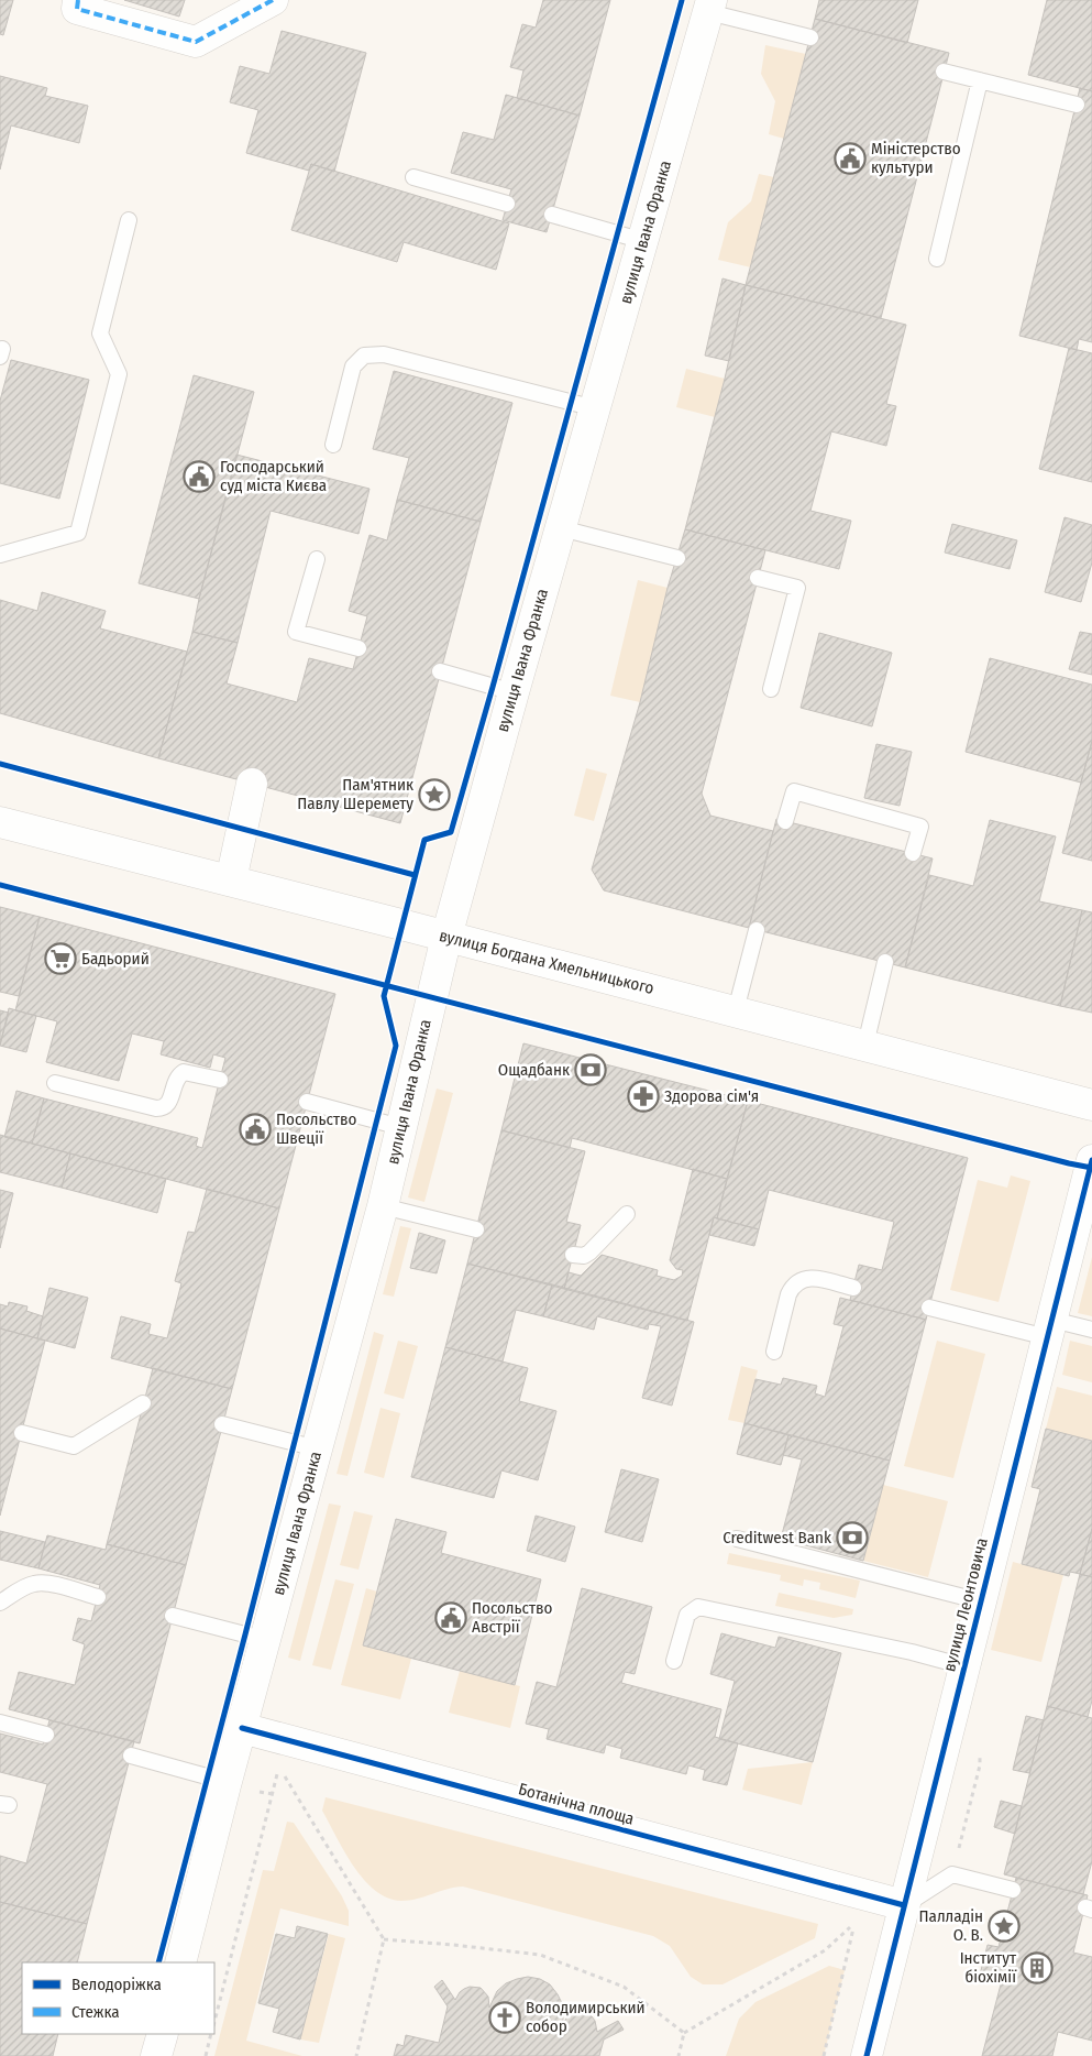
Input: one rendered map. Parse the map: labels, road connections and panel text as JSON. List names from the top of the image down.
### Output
{
  "streets": {
    "street": [
      "вулиця Івана Франка",
      "вулиця Богдана Хмельницького",
      "вулиця Леонтовича",
      "Ботанічна площа"
    ]
  },
  "crossings": [
    ["вулиця Івана Франка", "вулиця Богдана Хмельницького"],
    ["вулиця Івана Франка", "Ботанічна площа"],
    ["вулиця Леонтовича", "Ботанічна площа"]
  ],
  "places": {
    "public building": [
      "Міністерство культури",
      "Господарський суд міста Києва",
      "Посольство Швеції",
      "Посольство Австрії"
    ],
    "place": ["Пам'ятник Павлу Шеремету", "Палладін О. В."],
    "supermarket": ["Бадьорий"],
    "bank": ["Ощадбанк", "Creditwest Bank"],
    "pharmacy": ["Здорова сім'я"],
    "building": ["Інститут біохімії"],
    "church": ["Володимирський собор"]
  },
  "legend": ["Велодоріжка", "Стежка"]
}
